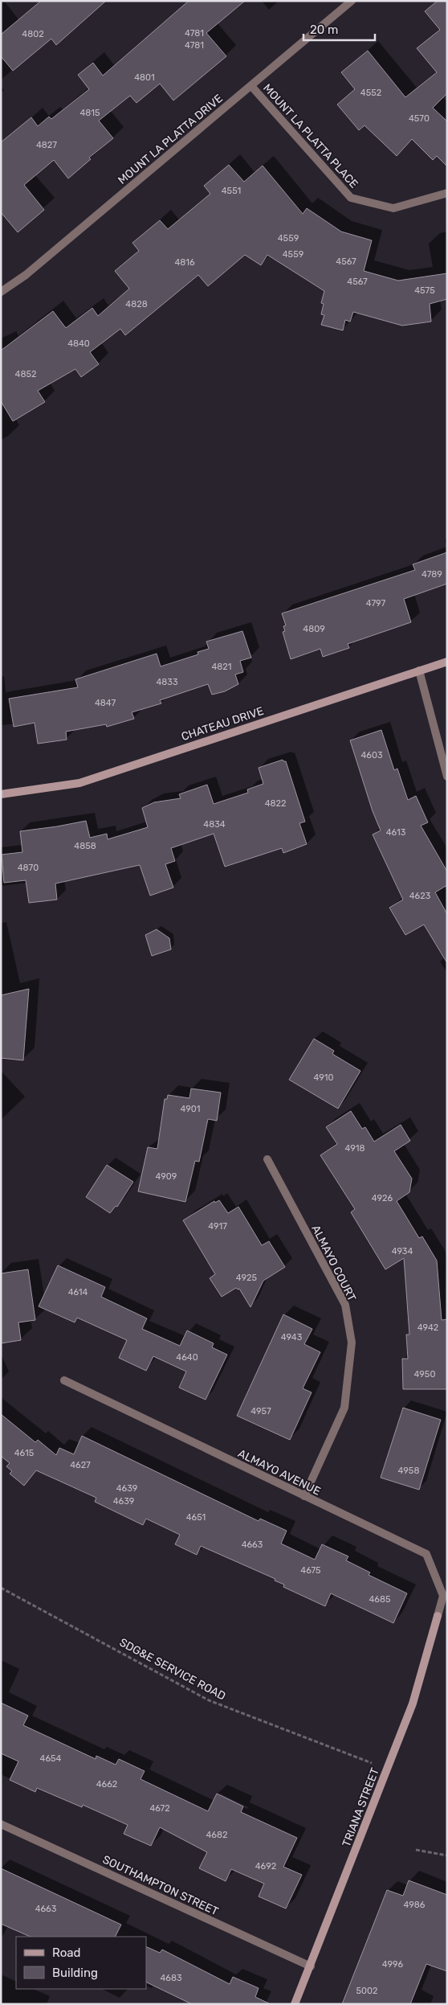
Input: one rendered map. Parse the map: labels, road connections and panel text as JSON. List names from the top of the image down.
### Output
{
  "streets": {
    "street": [
      "MOUNT LA PLATTA PLACE",
      "MOUNT LA PLATTA DRIVE",
      "CHATEAU DRIVE",
      "ALMAYO COURT",
      "ALMAYO AVENUE",
      "TRIANA STREET",
      "SOUTHAMPTON STREET"
    ],
    "path": ["SDG&E SERVICE ROAD"]
  },
  "crossings": [
    ["MOUNT LA PLATTA PLACE", "MOUNT LA PLATTA DRIVE"],
    ["ALMAYO COURT", "ALMAYO AVENUE"],
    ["ALMAYO AVENUE", "TRIANA STREET"],
    ["SDG&E SERVICE ROAD", "TRIANA STREET"],
    ["TRIANA STREET", "SOUTHAMPTON STREET"]
  ],
  "house_numbers": [
    "4781",
    "4802",
    "4781",
    "4801",
    "4552",
    "4815",
    "4570",
    "4827",
    "4551",
    "4559",
    "4559",
    "4567",
    "4816",
    "4567",
    "4575",
    "4828",
    "4840",
    "4852",
    "4789",
    "4797",
    "4809",
    "4821",
    "4833",
    "4847",
    "4603",
    "4822",
    "4834",
    "4613",
    "4858",
    "4870",
    "4623",
    "4910",
    "4901",
    "4918",
    "4909",
    "4926",
    "4917",
    "4934",
    "4925",
    "4614",
    "4942",
    "4943",
    "4640",
    "4950",
    "4957",
    "4615",
    "4627",
    "4958",
    "4639",
    "4639",
    "4651",
    "4663",
    "4675",
    "4685",
    "4654",
    "4662",
    "4672",
    "4682",
    "4692",
    "4986",
    "4663",
    "4996",
    "4683",
    "5002"
  ],
  "legend": ["Road", "Building"],
  "scale_bar": "20 m"
}
